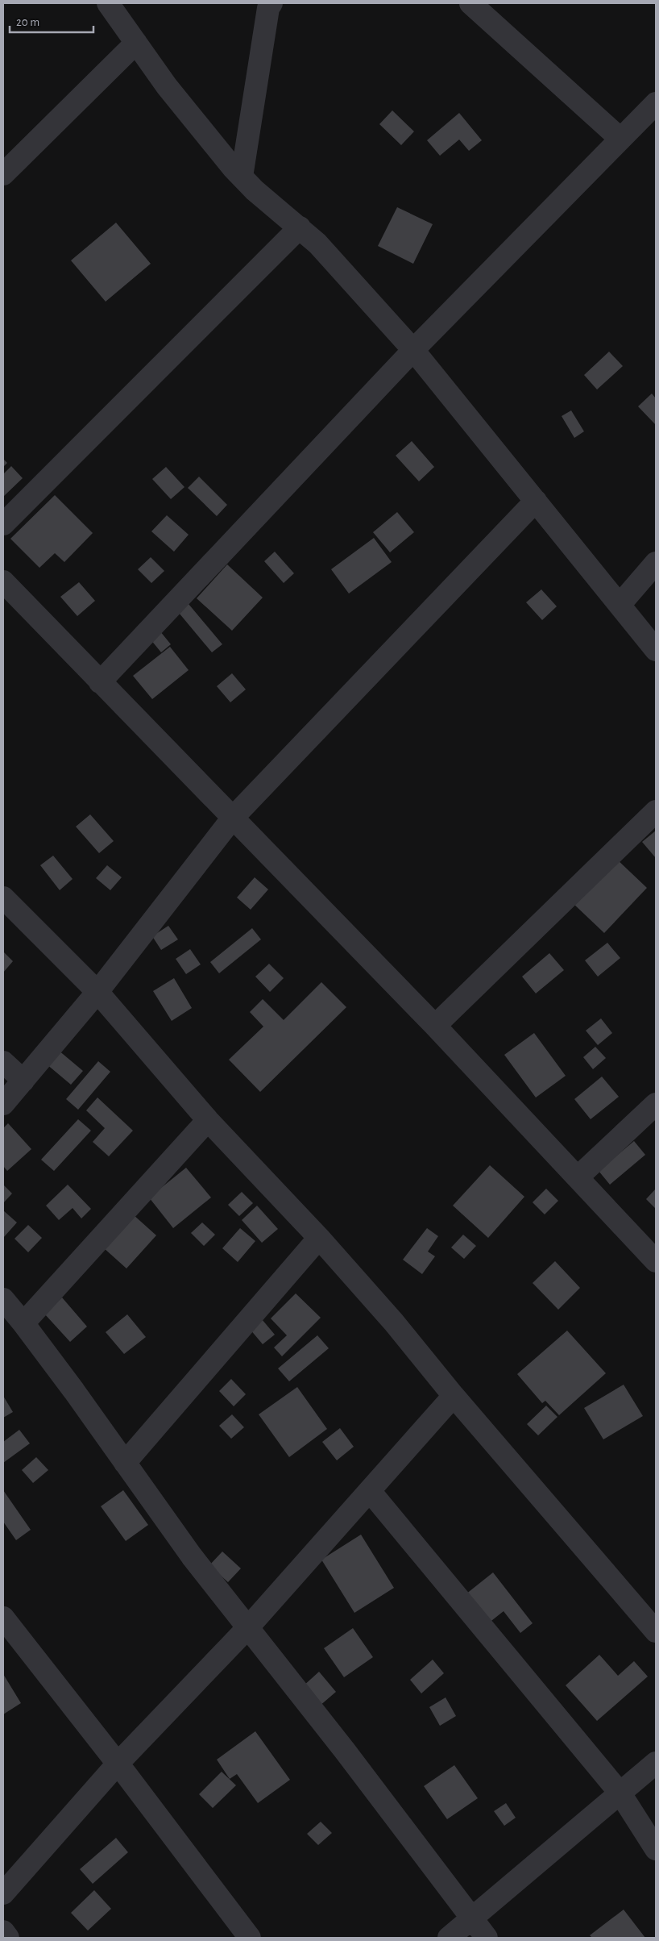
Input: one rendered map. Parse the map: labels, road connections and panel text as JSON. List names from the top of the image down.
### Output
{
  "scale_bar": "20 m"
}
